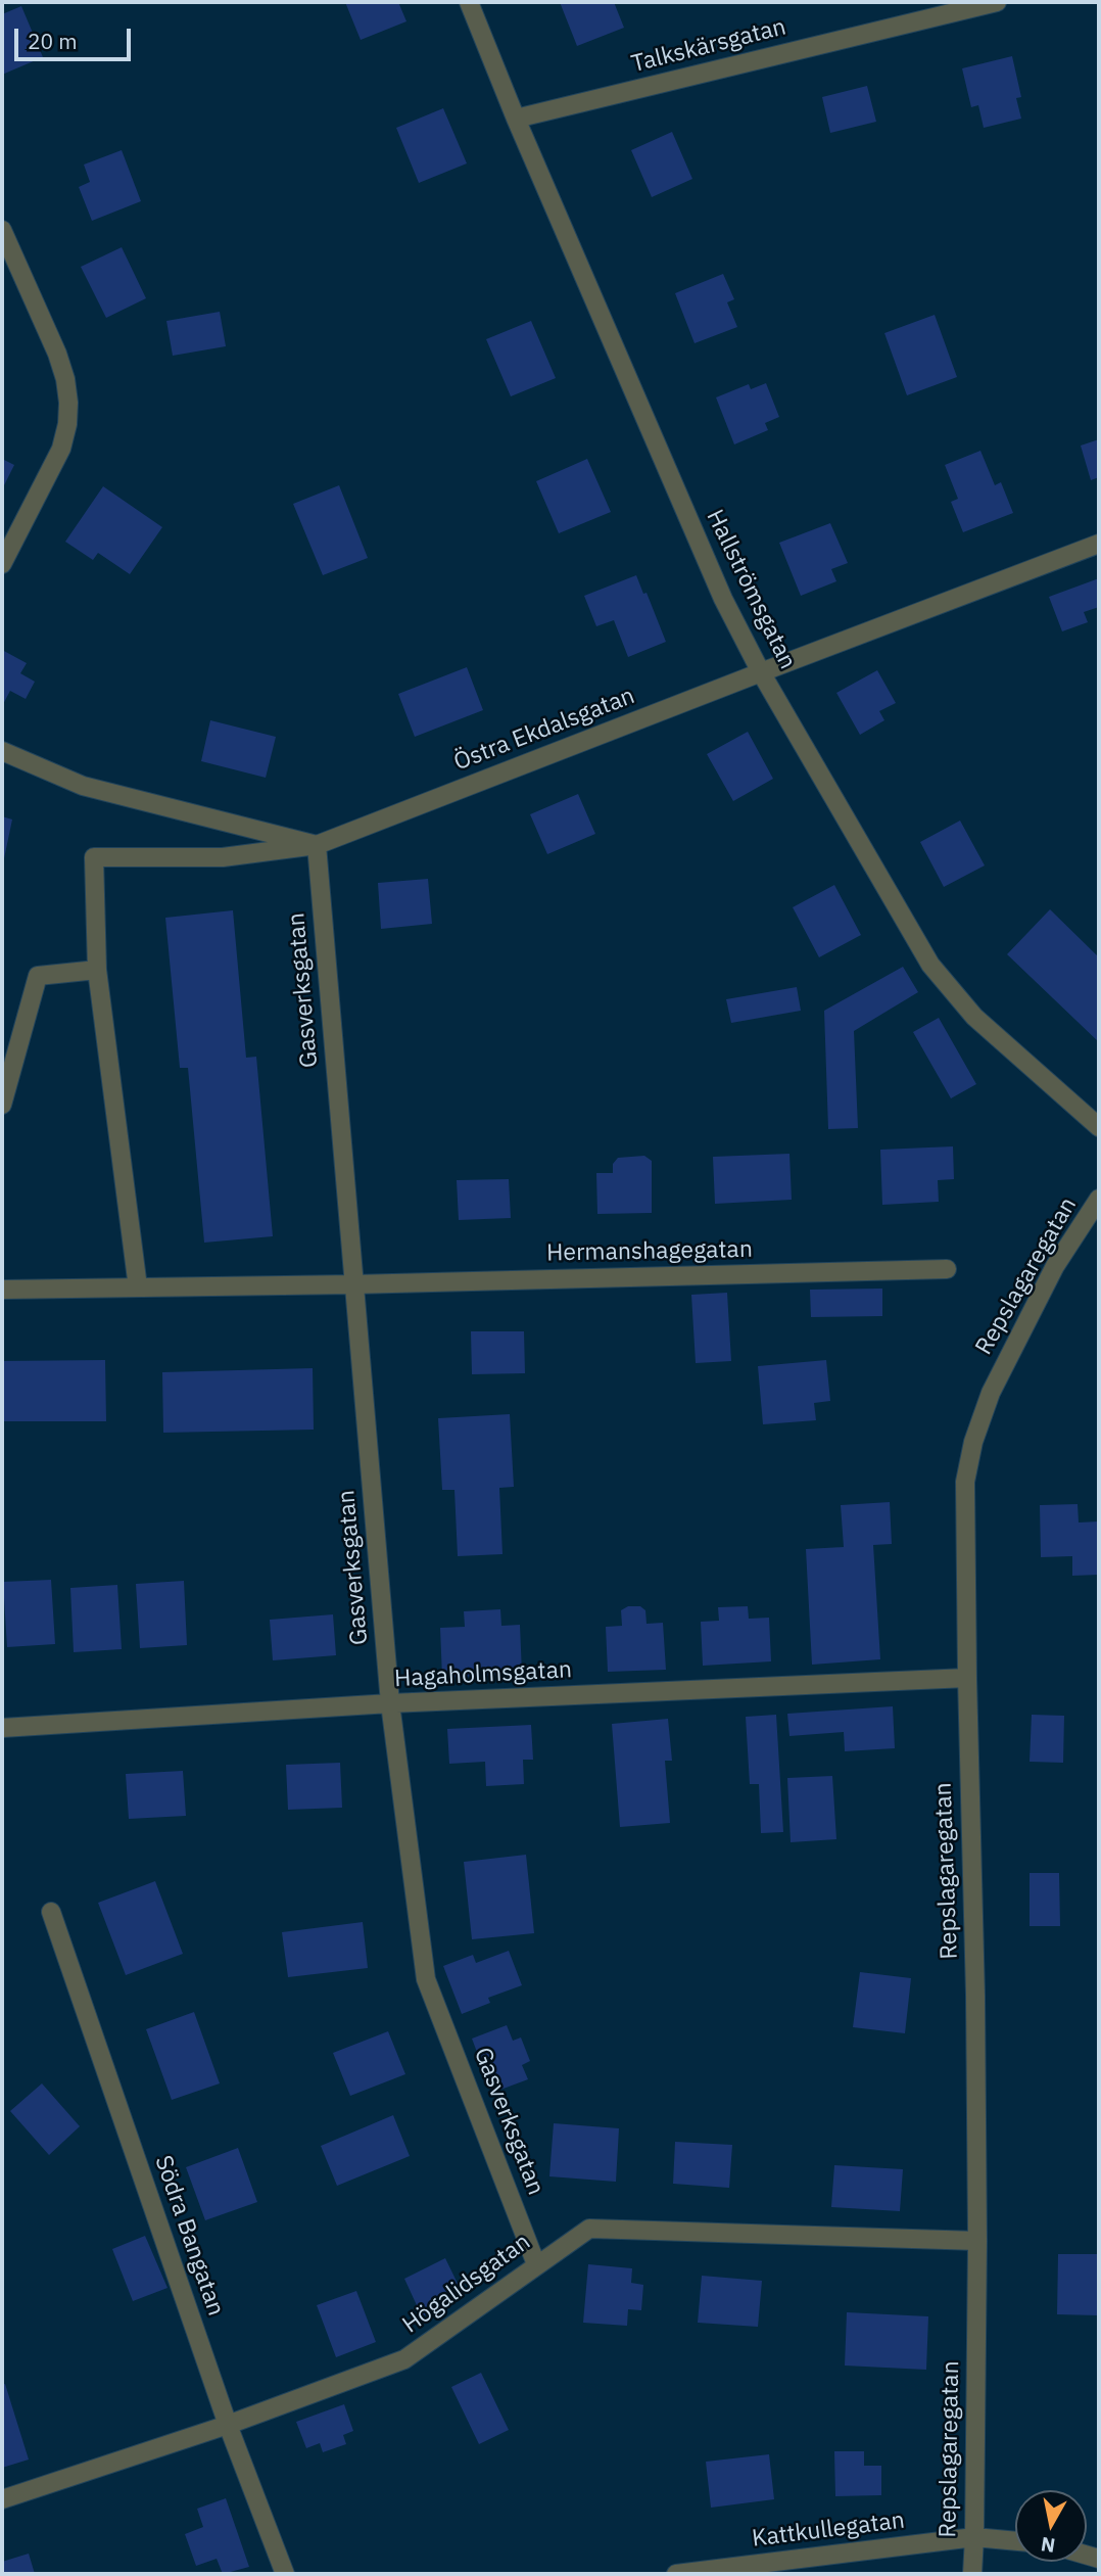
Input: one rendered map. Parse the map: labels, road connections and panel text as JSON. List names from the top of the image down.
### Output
{
  "streets": {
    "street": [
      "Talkskärsgatan",
      "Hallströmsgatan",
      "Östra Ekdalsgatan",
      "Gasverksgatan",
      "Hermanshagegatan",
      "Repslagaregatan",
      "Hagaholmsgatan",
      "Södra Bangatan",
      "Högalidsgatan",
      "Kattkullegatan"
    ]
  },
  "crossings": [
    ["Talkskärsgatan", "Hallströmsgatan"],
    ["Hallströmsgatan", "Östra Ekdalsgatan"],
    ["Östra Ekdalsgatan", "Gasverksgatan"],
    ["Gasverksgatan", "Hermanshagegatan"],
    ["Gasverksgatan", "Hagaholmsgatan"],
    ["Gasverksgatan", "Högalidsgatan"],
    ["Repslagaregatan", "Hagaholmsgatan"],
    ["Repslagaregatan", "Högalidsgatan"],
    ["Repslagaregatan", "Kattkullegatan"],
    ["Södra Bangatan", "Högalidsgatan"]
  ],
  "scale_bar": "20 m",
  "north": "bottom"
}
